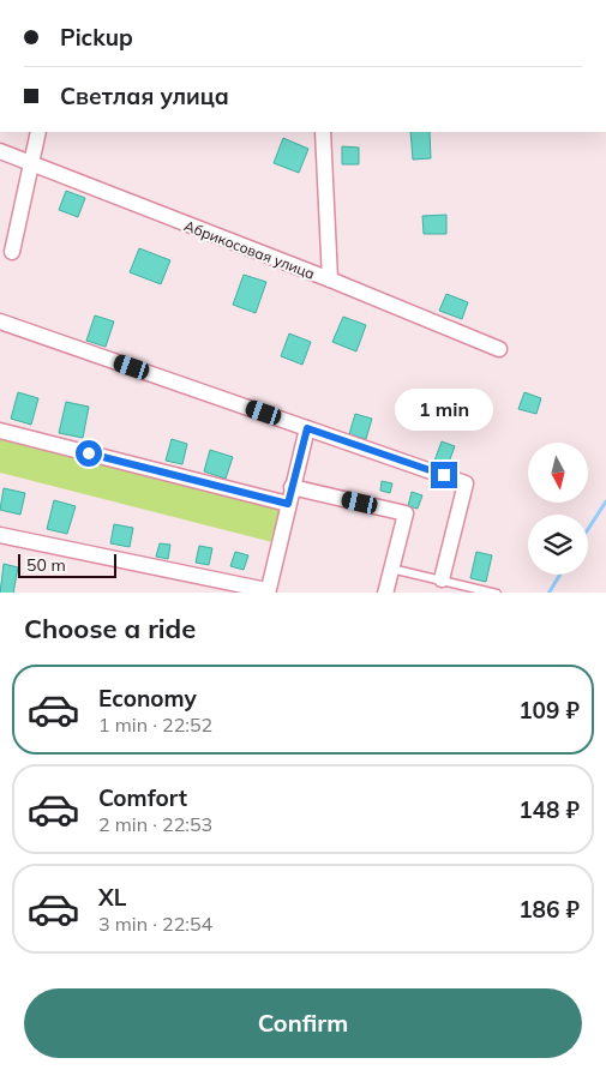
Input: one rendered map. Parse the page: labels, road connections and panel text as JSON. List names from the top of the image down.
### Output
{
  "streets": {
    "street": ["Абрикосовая улица"]
  },
  "scale_bar": "50 m",
  "north": "bottom",
  "page": {
    "banner": ["Pickup", "Светлая улица"],
    "bubble": "1 min",
    "scale": "50 m",
    "heading": "Choose a ride",
    "list": [
      {
        "name": "Economy",
        "note": "1 min · 22:52",
        "value": "109 ₽"
      },
      {
        "name": "Comfort",
        "note": "2 min · 22:53",
        "value": "148 ₽"
      },
      {
        "name": "XL",
        "note": "3 min · 22:54",
        "value": "186 ₽"
      }
    ],
    "buttons": "Confirm"
  }
}
